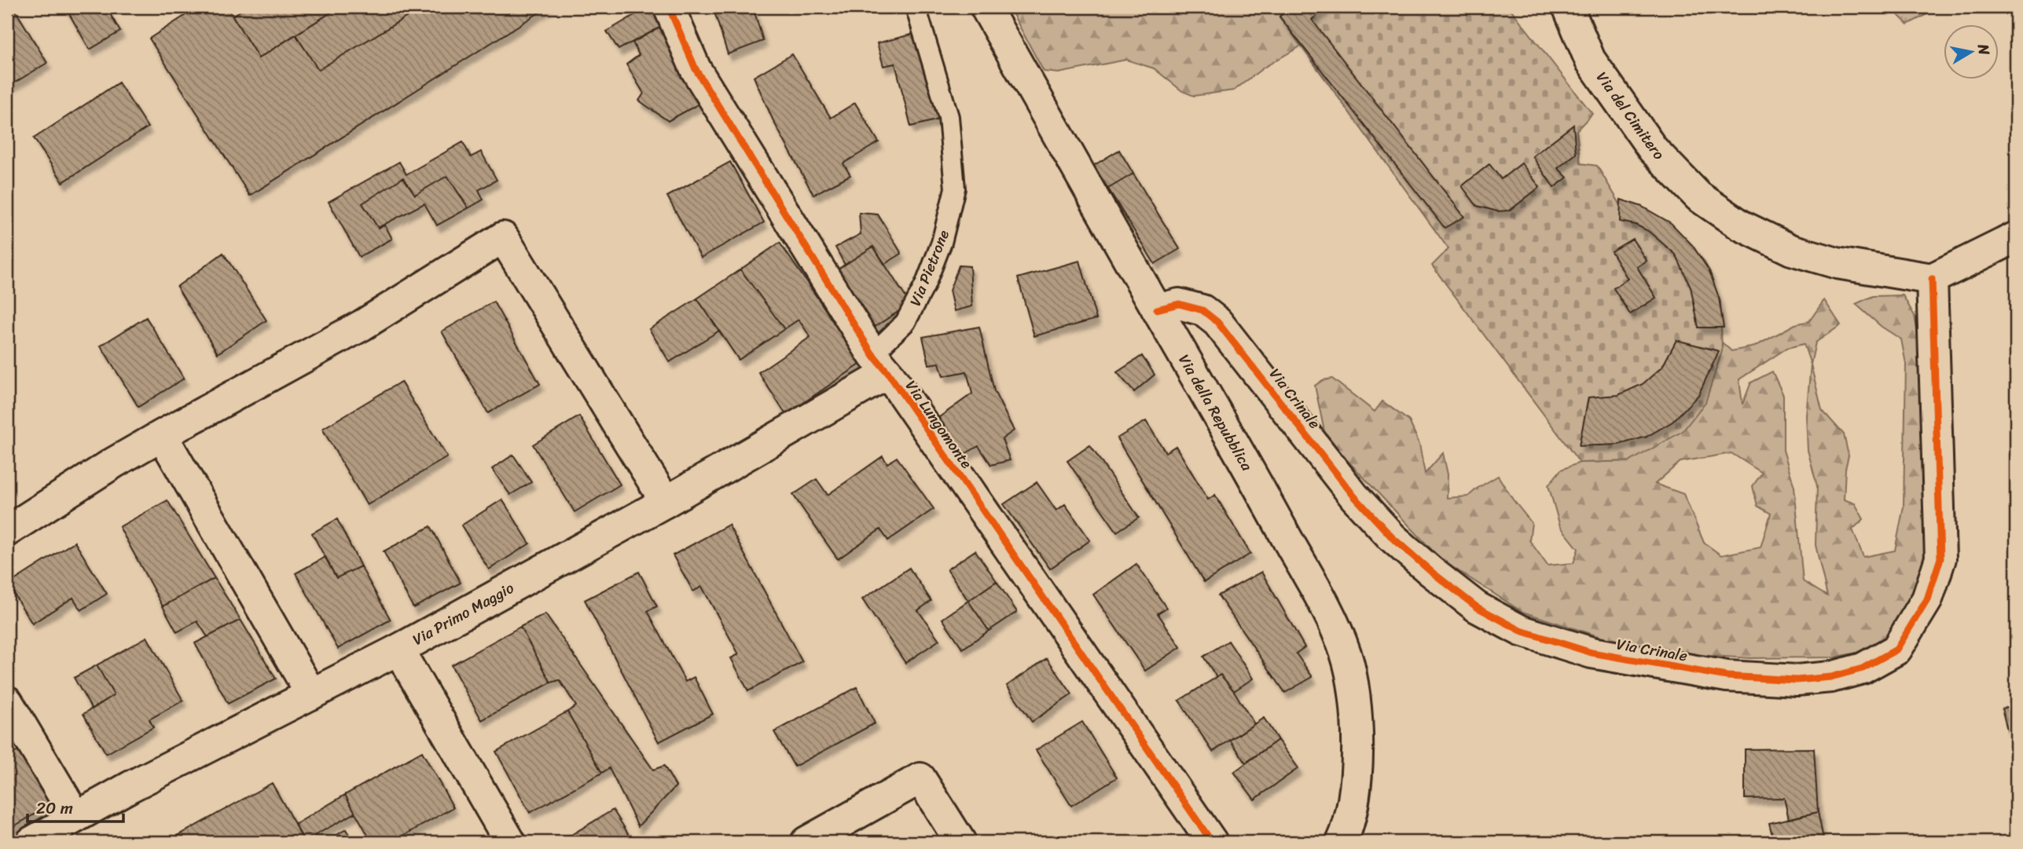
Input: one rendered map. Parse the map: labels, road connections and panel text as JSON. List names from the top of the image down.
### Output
{
  "streets": {
    "street": [
      "Via del Cimitero",
      "Via Crinale",
      "Via della Repubblica",
      "Via Lungomonte",
      "Via Primo Maggio"
    ],
    "lane": ["Via Pietrone"]
  },
  "crossings": [
    ["Via del Cimitero", "Via Crinale"],
    ["Via Pietrone", "Via Lungomonte"],
    ["Via Pietrone", "Via Primo Maggio"],
    ["Via Crinale", "Via della Repubblica"],
    ["Via Lungomonte", "Via Primo Maggio"]
  ],
  "scale_bar": "20 m",
  "north": "right"
}
